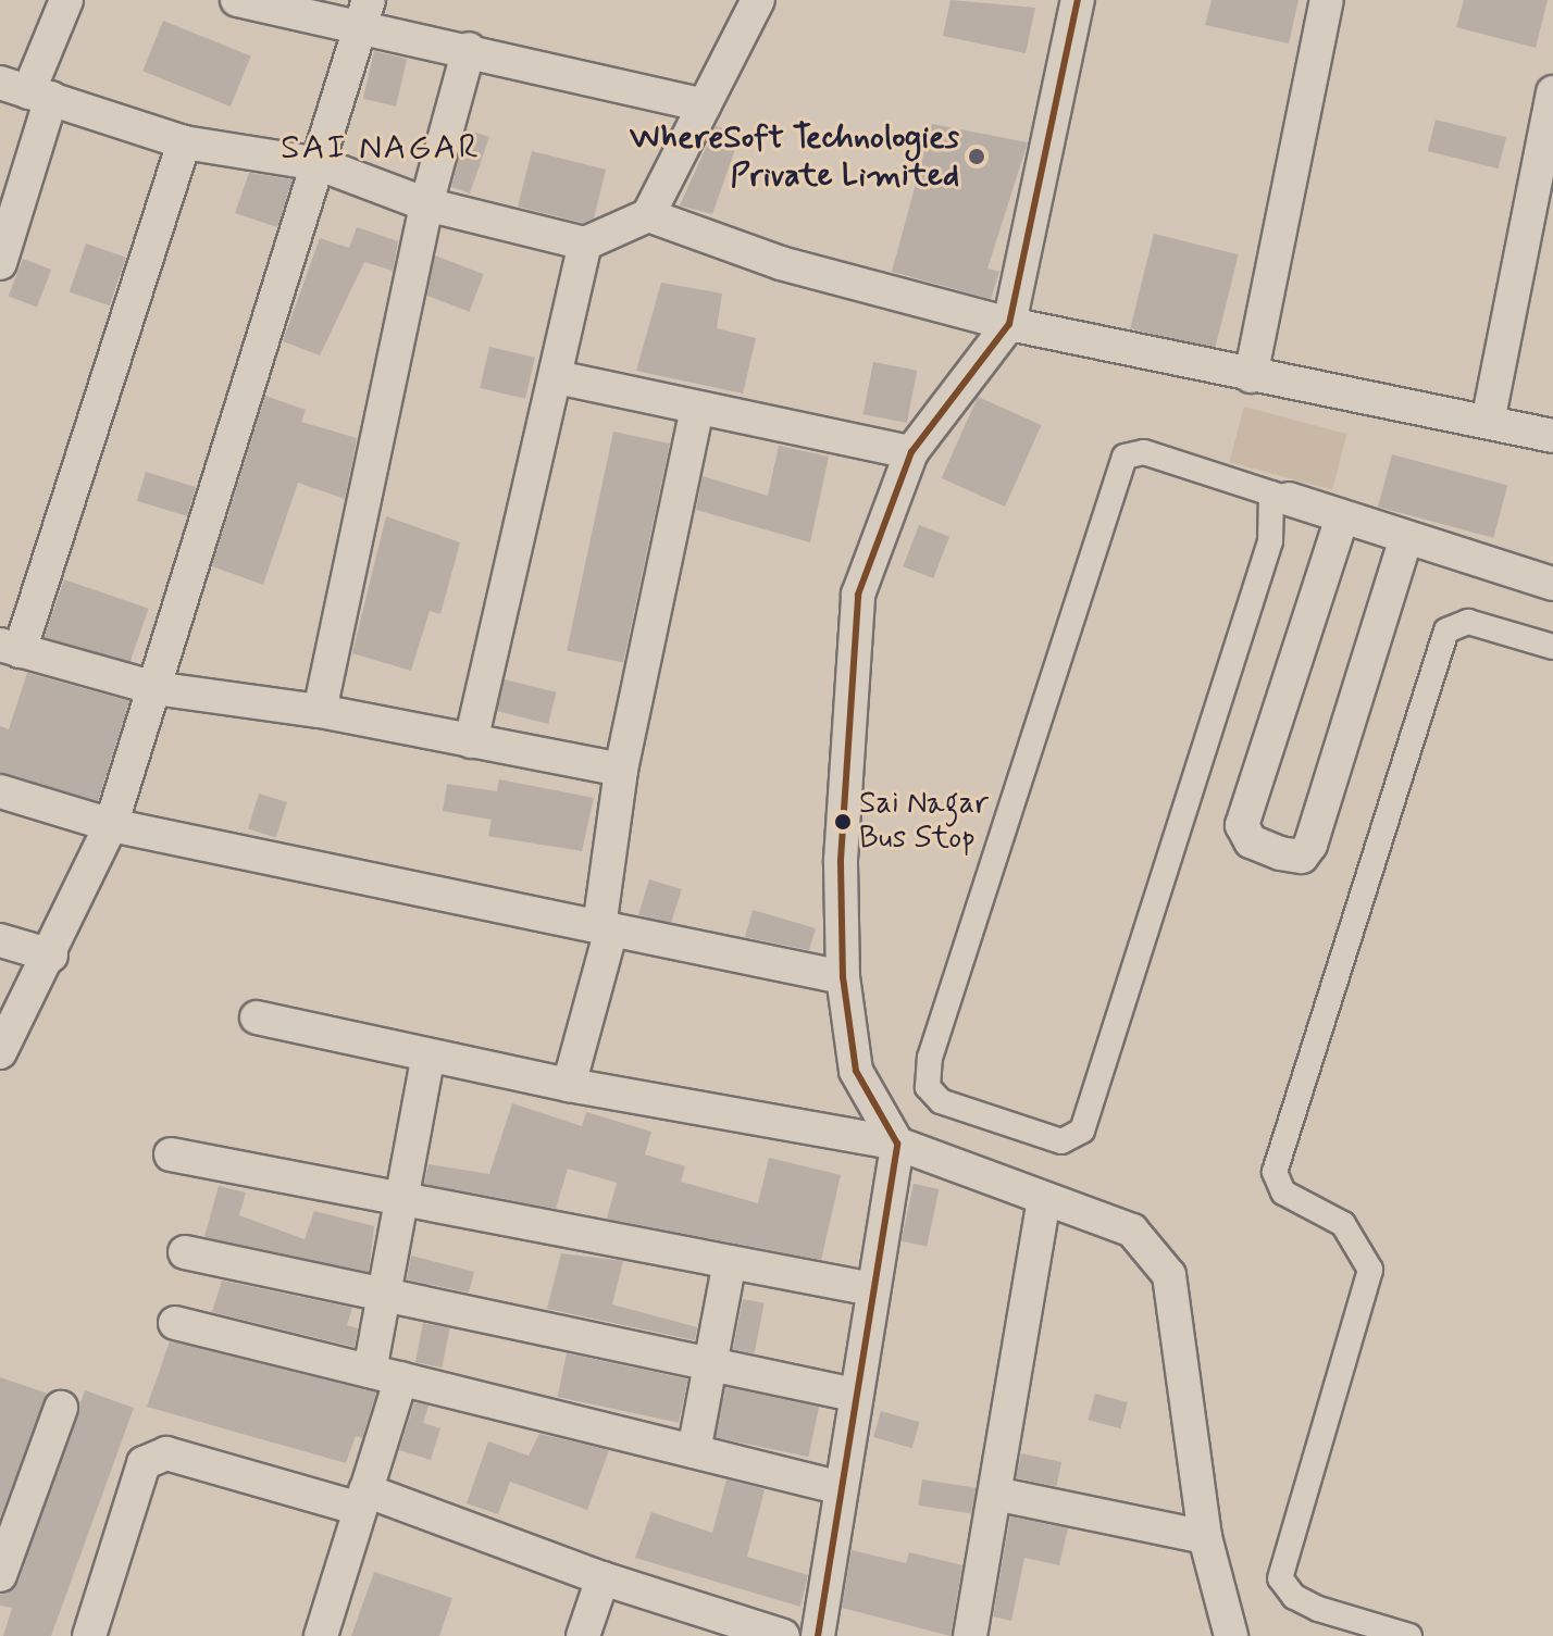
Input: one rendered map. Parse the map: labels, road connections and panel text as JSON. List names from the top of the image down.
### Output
{
  "districts": ["SAI NAGAR"],
  "places": ["WhereSoft Technologies Private Limited", "Sai Nagar Bus Stop"]
}
